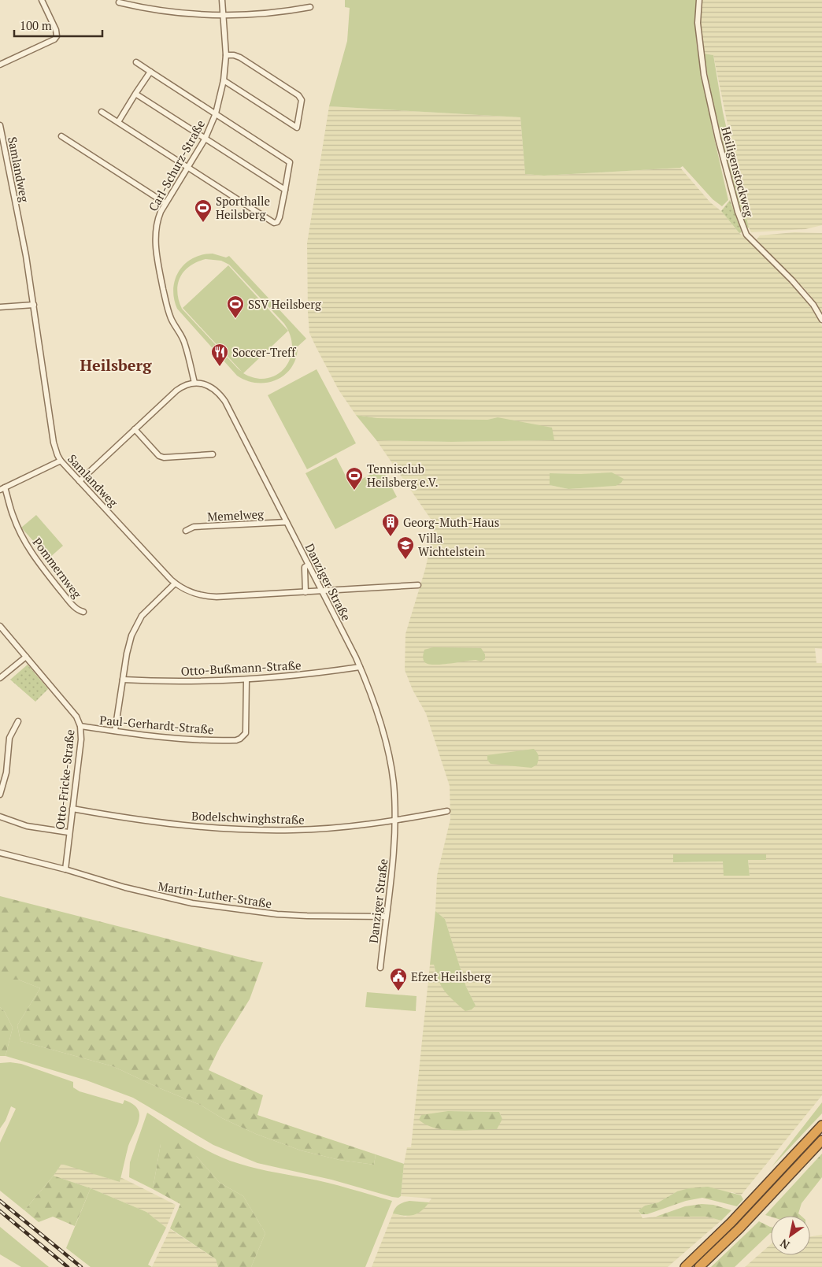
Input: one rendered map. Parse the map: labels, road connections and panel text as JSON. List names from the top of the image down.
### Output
{
  "streets": {
    "street": [
      "Carl-Schurz-Straße",
      "Samlandweg",
      "Heiligenstockweg",
      "Memelweg",
      "Pommernweg",
      "Danziger Straße",
      "Otto-Bußmann-Straße",
      "Paul-Gerhardt-Straße",
      "Otto-Fricke-Straße",
      "Bodelschwinghstraße",
      "Martin-Luther-Straße"
    ]
  },
  "crossings": [
    ["Carl-Schurz-Straße", "Danziger Straße"],
    ["Samlandweg", "Pommernweg"],
    ["Samlandweg", "Danziger Straße"],
    ["Memelweg", "Danziger Straße"],
    ["Danziger Straße", "Otto-Bußmann-Straße"],
    ["Danziger Straße", "Bodelschwinghstraße"],
    ["Danziger Straße", "Martin-Luther-Straße"],
    ["Otto-Bußmann-Straße", "Paul-Gerhardt-Straße"],
    ["Paul-Gerhardt-Straße", "Otto-Fricke-Straße"],
    ["Otto-Fricke-Straße", "Bodelschwinghstraße"],
    ["Otto-Fricke-Straße", "Martin-Luther-Straße"]
  ],
  "districts": ["Heilsberg"],
  "places": {
    "sports": ["Sporthalle Heilsberg", "SSV Heilsberg", "Tennisclub Heilsberg e.V."],
    "restaurant": ["Soccer-Treff"],
    "building": ["Georg-Muth-Haus"],
    "school or university": ["Villa Wichtelstein"],
    "public building": ["Efzet Heilsberg"]
  },
  "scale_bar": "100 m",
  "north": "bottom left"
}
